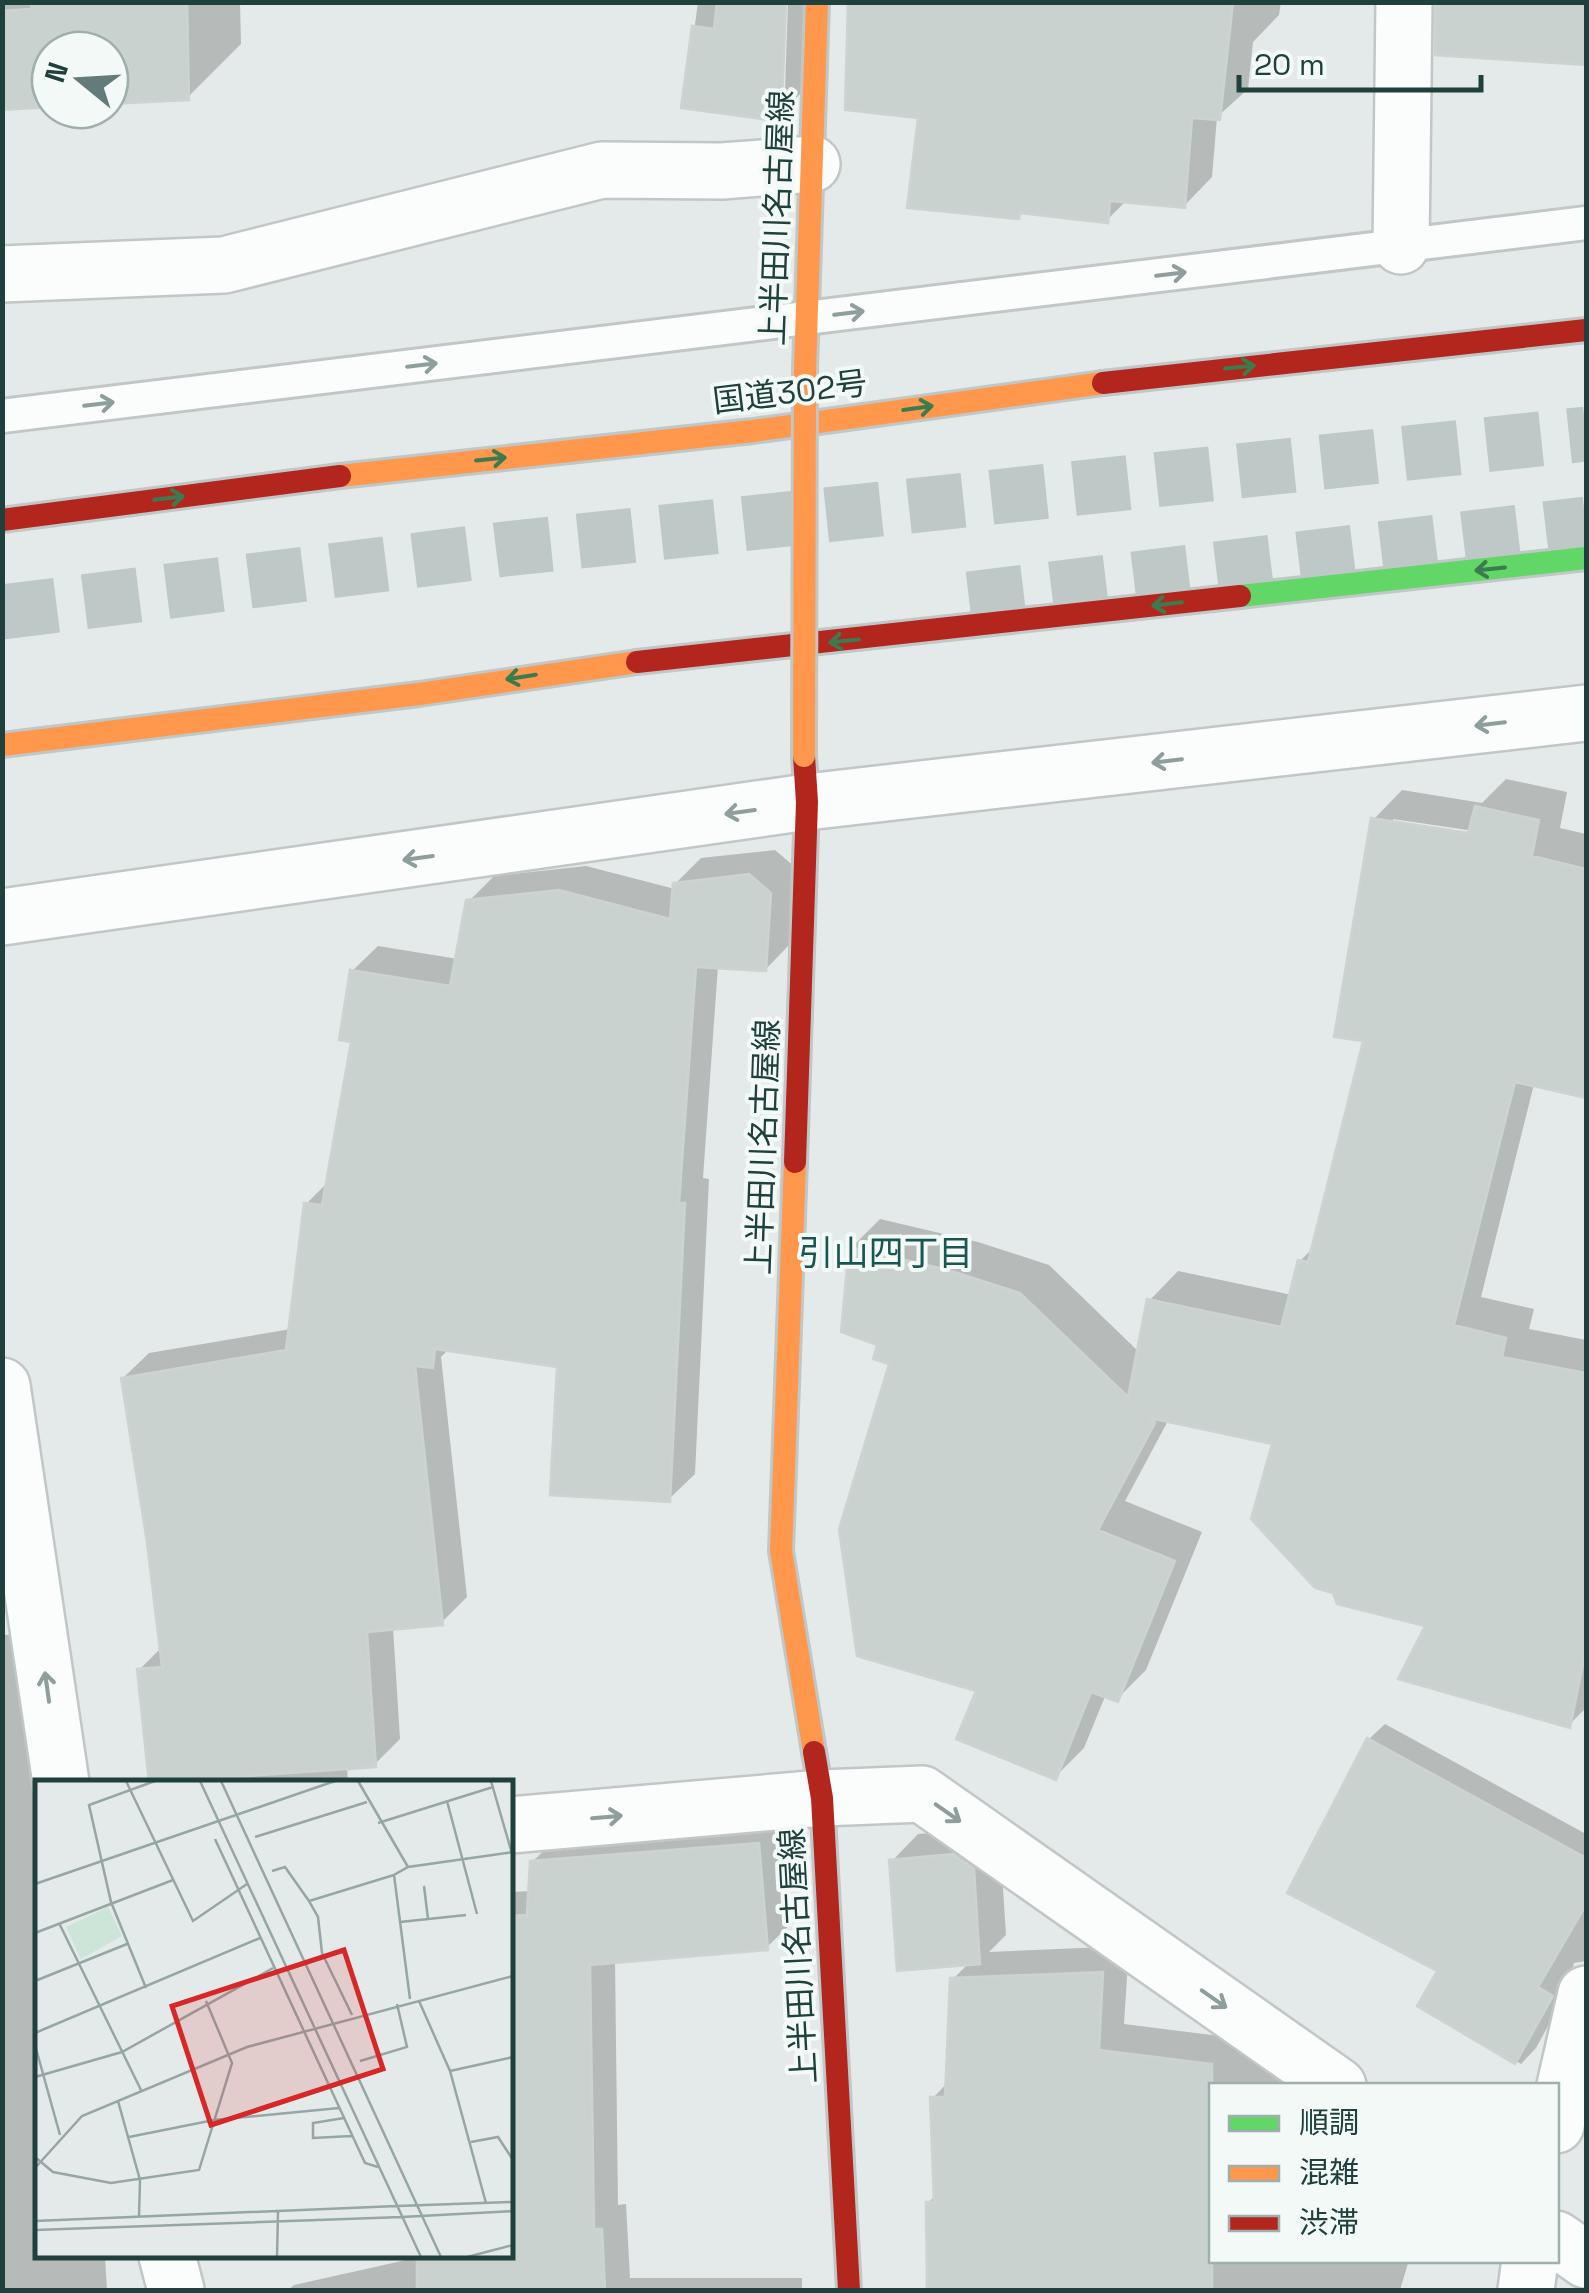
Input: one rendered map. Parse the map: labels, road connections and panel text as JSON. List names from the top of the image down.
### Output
{
  "streets": {
    "main road": ["上半田川名古屋線", "国道302号"]
  },
  "one_way": ["国道302号"],
  "districts": ["引山四丁目"],
  "legend": ["順調", "混雑", "渋滞"],
  "scale_bar": "20 m",
  "north": "left"
}
